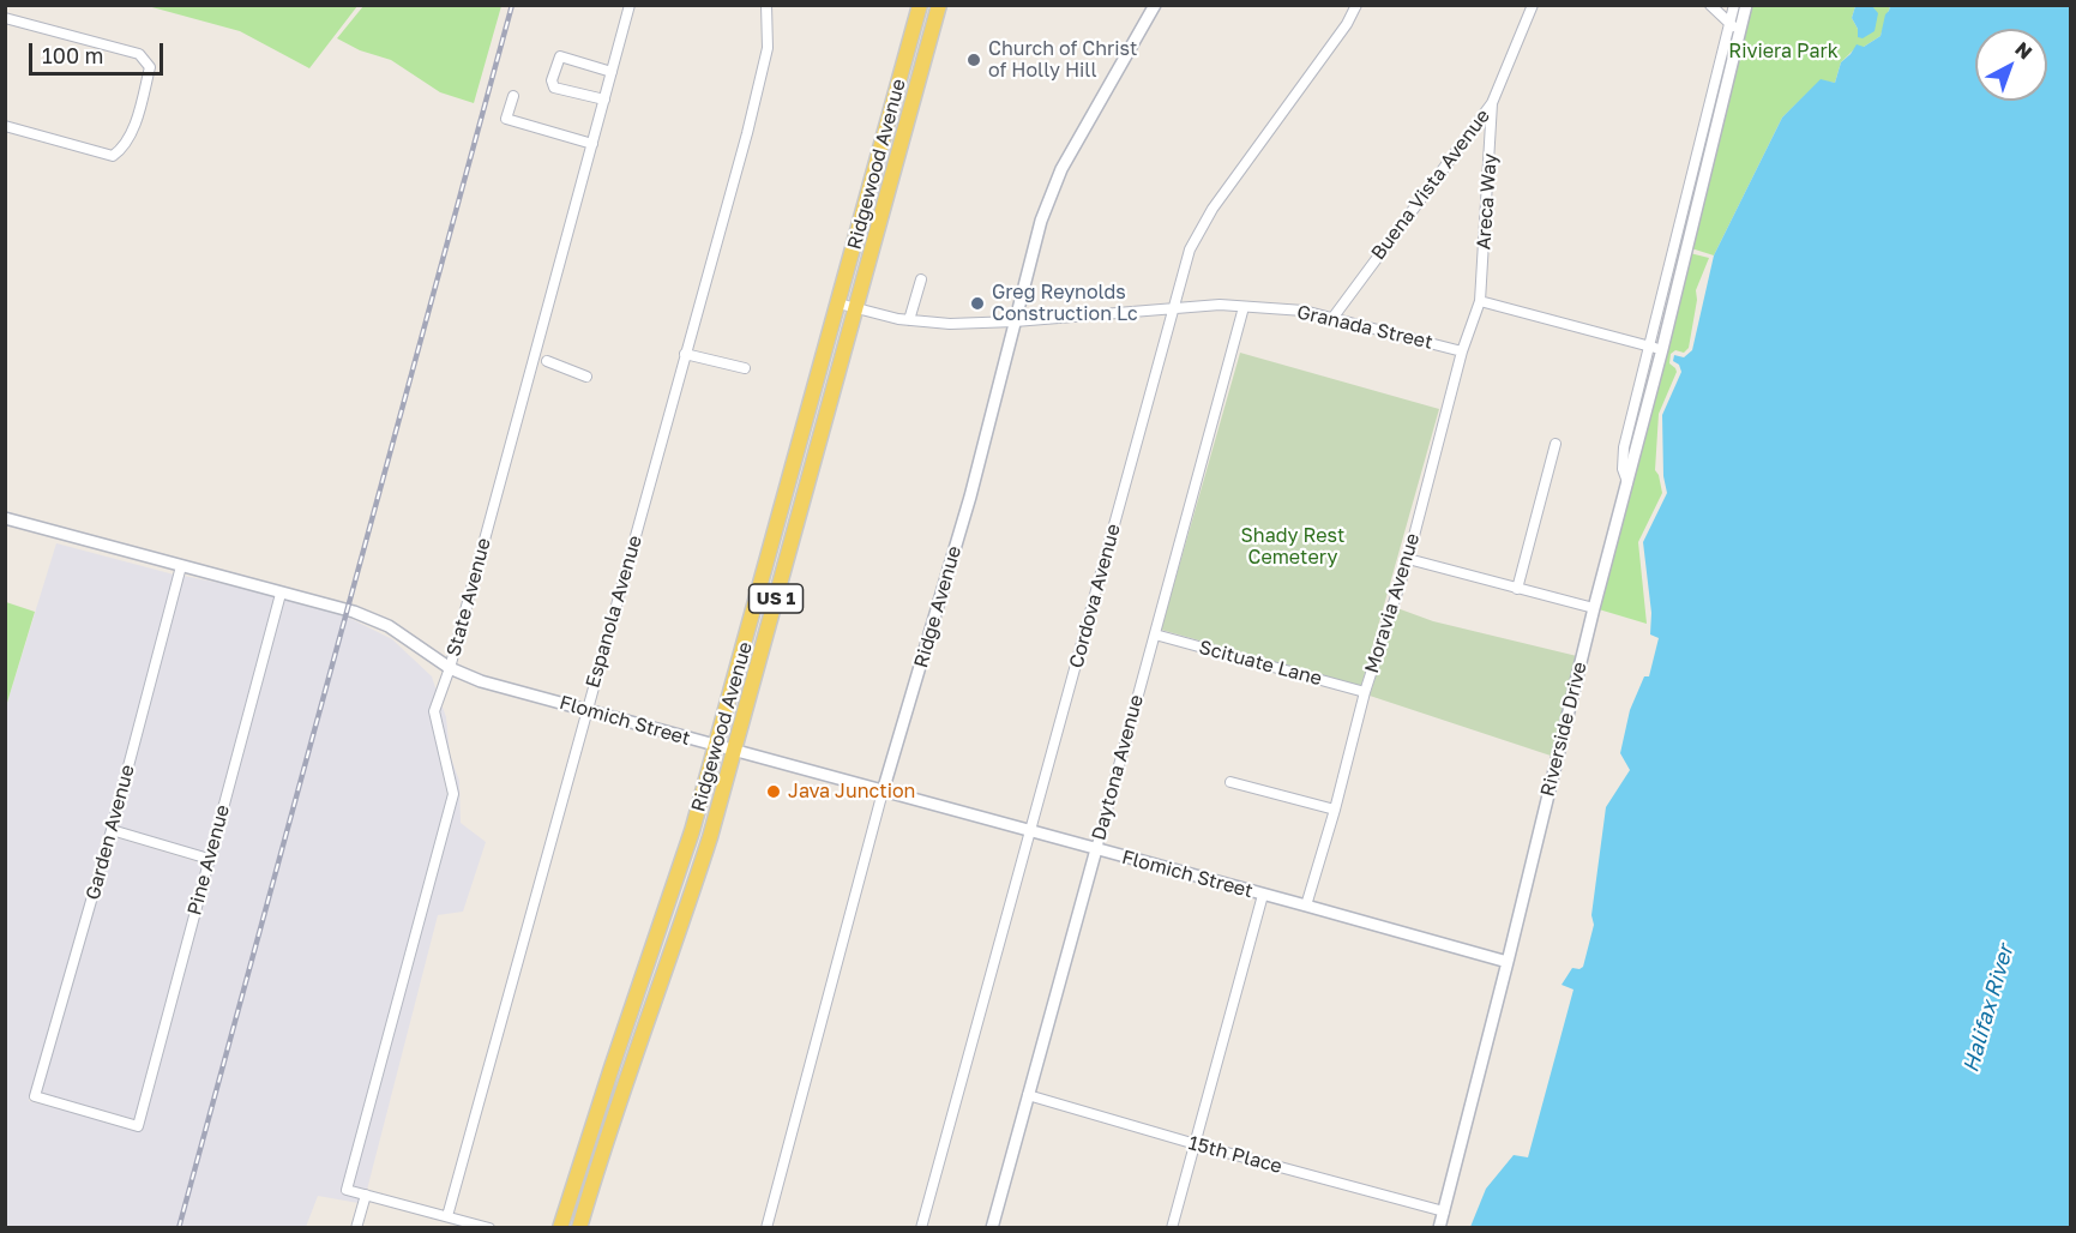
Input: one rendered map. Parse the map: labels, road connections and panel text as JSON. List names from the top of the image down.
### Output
{
  "streets": {
    "main road": ["Ridgewood Avenue", "US 1"],
    "street": [
      "Buena Vista Avenue",
      "Areca Way",
      "Granada Street",
      "Cordova Avenue",
      "State Avenue",
      "Moravia Avenue",
      "Ridge Avenue",
      "Espanola Avenue",
      "Scituate Lane",
      "Flomich Street",
      "Riverside Drive",
      "Daytona Avenue",
      "Garden Avenue",
      "Pine Avenue",
      "15th Place"
    ]
  },
  "crossings": [
    ["Ridgewood Avenue", "Granada Street"],
    ["Ridgewood Avenue", "Flomich Street"],
    ["Buena Vista Avenue", "Areca Way"],
    ["Buena Vista Avenue", "Granada Street"],
    ["Areca Way", "Moravia Avenue"],
    ["Granada Street", "Cordova Avenue"],
    ["Granada Street", "Moravia Avenue"],
    ["Granada Street", "Ridge Avenue"],
    ["Granada Street", "Daytona Avenue"],
    ["Cordova Avenue", "Flomich Street"],
    ["State Avenue", "Flomich Street"],
    ["Moravia Avenue", "Scituate Lane"],
    ["Moravia Avenue", "Flomich Street"],
    ["Ridge Avenue", "Flomich Street"],
    ["Espanola Avenue", "Flomich Street"],
    ["Scituate Lane", "Daytona Avenue"],
    ["Flomich Street", "Riverside Drive"],
    ["Flomich Street", "Daytona Avenue"],
    ["Flomich Street", "Garden Avenue"],
    ["Flomich Street", "Pine Avenue"],
    ["Riverside Drive", "15th Place"],
    ["Daytona Avenue", "15th Place"],
    ["Garden Avenue", "Pine Avenue"]
  ],
  "water": ["Halifax River"],
  "parks": ["Riviera Park", "Shady Rest Cemetery"],
  "places": ["Church of Christ of Holly Hill", "Greg Reynolds Construction Lc", "Java Junction"],
  "scale_bar": "100 m",
  "north": "top right"
}
